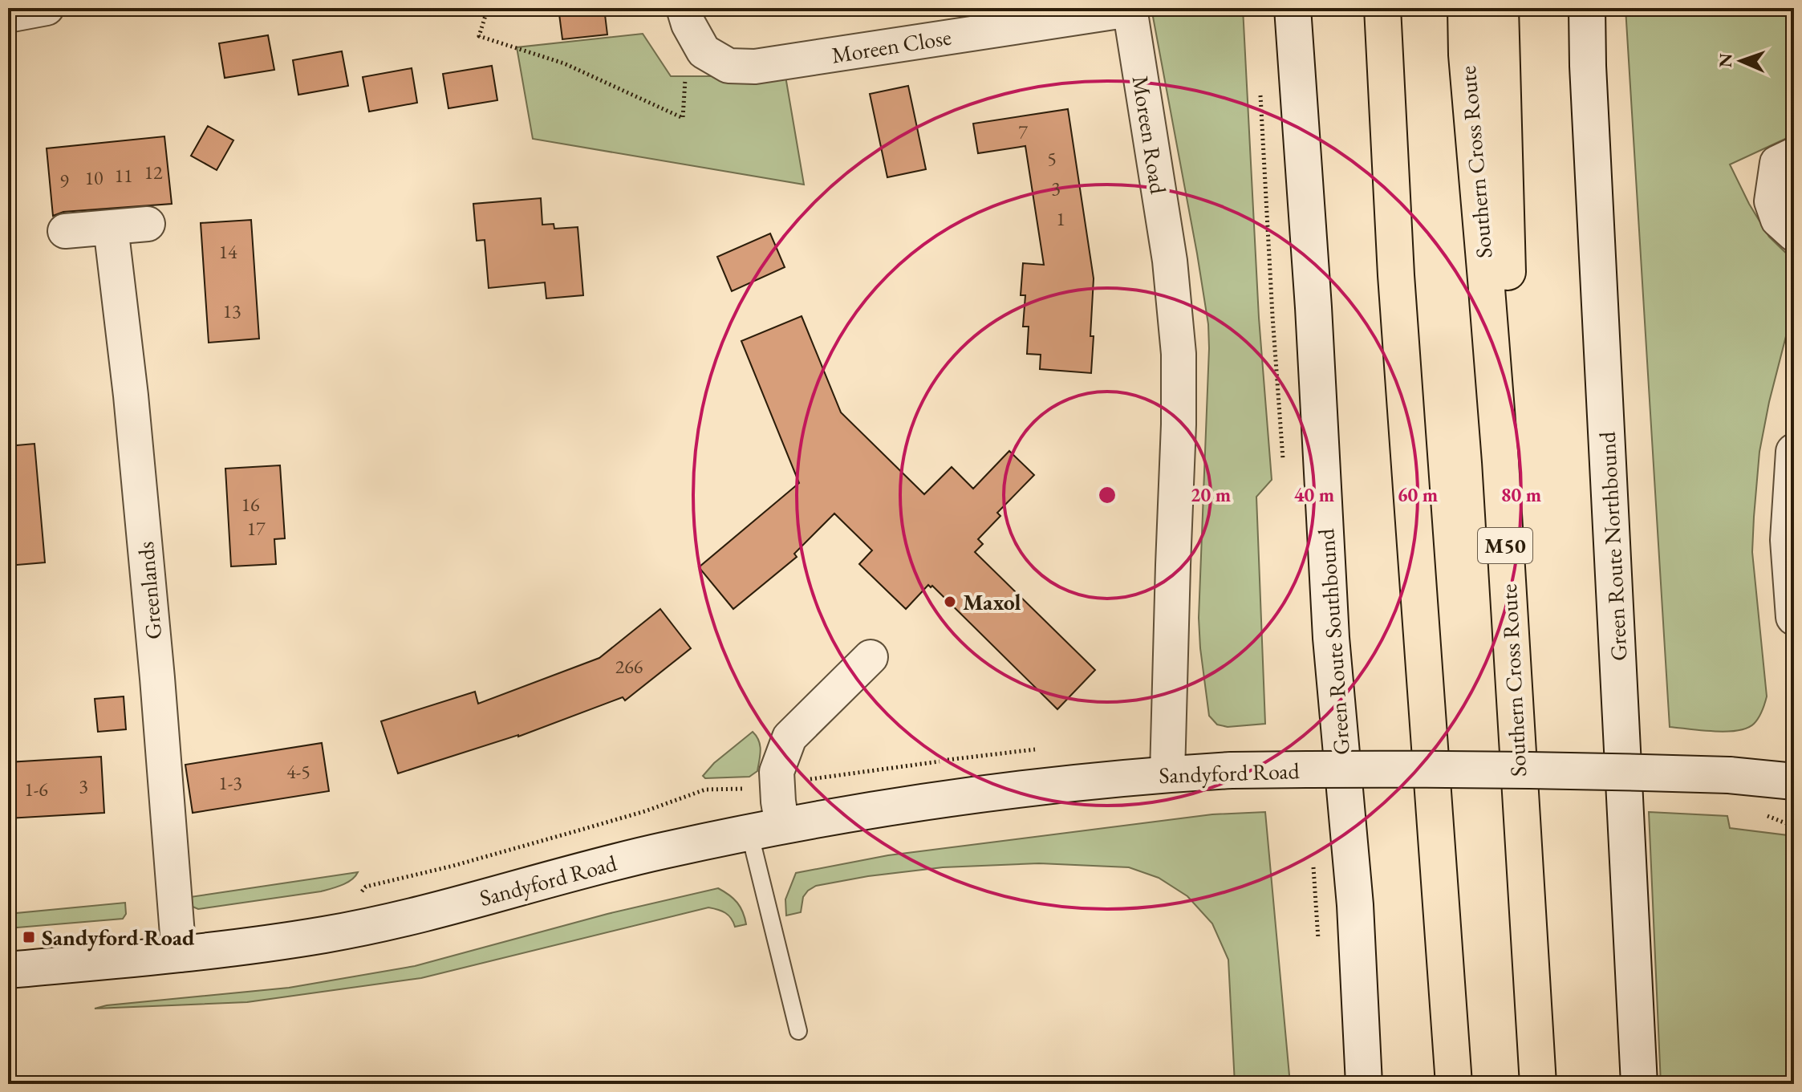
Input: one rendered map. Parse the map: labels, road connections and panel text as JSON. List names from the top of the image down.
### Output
{
  "streets": {
    "highway": ["Southern Cross Route", "M50"],
    "main road": ["Green Route Northbound", "Green Route Southbound", "Sandyford Road"],
    "street": ["Moreen Close", "Moreen Road", "Greenlands"]
  },
  "crossings": [
    ["Moreen Close", "Moreen Road"],
    ["Moreen Road", "Sandyford Road"],
    ["Greenlands", "Sandyford Road"]
  ],
  "places": {
    "other": ["Maxol"],
    "transit": ["Sandyford Road"]
  },
  "house_numbers": [
    "7",
    "5",
    "12",
    "11",
    "10",
    "9",
    "3",
    "1",
    "14",
    "13",
    "16",
    "17",
    "266",
    "4-5",
    "1-3",
    "3",
    "1-6"
  ],
  "north": "left",
  "rings": [
    "20 m",
    "40 m",
    "60 m",
    "80 m"
  ]
}
